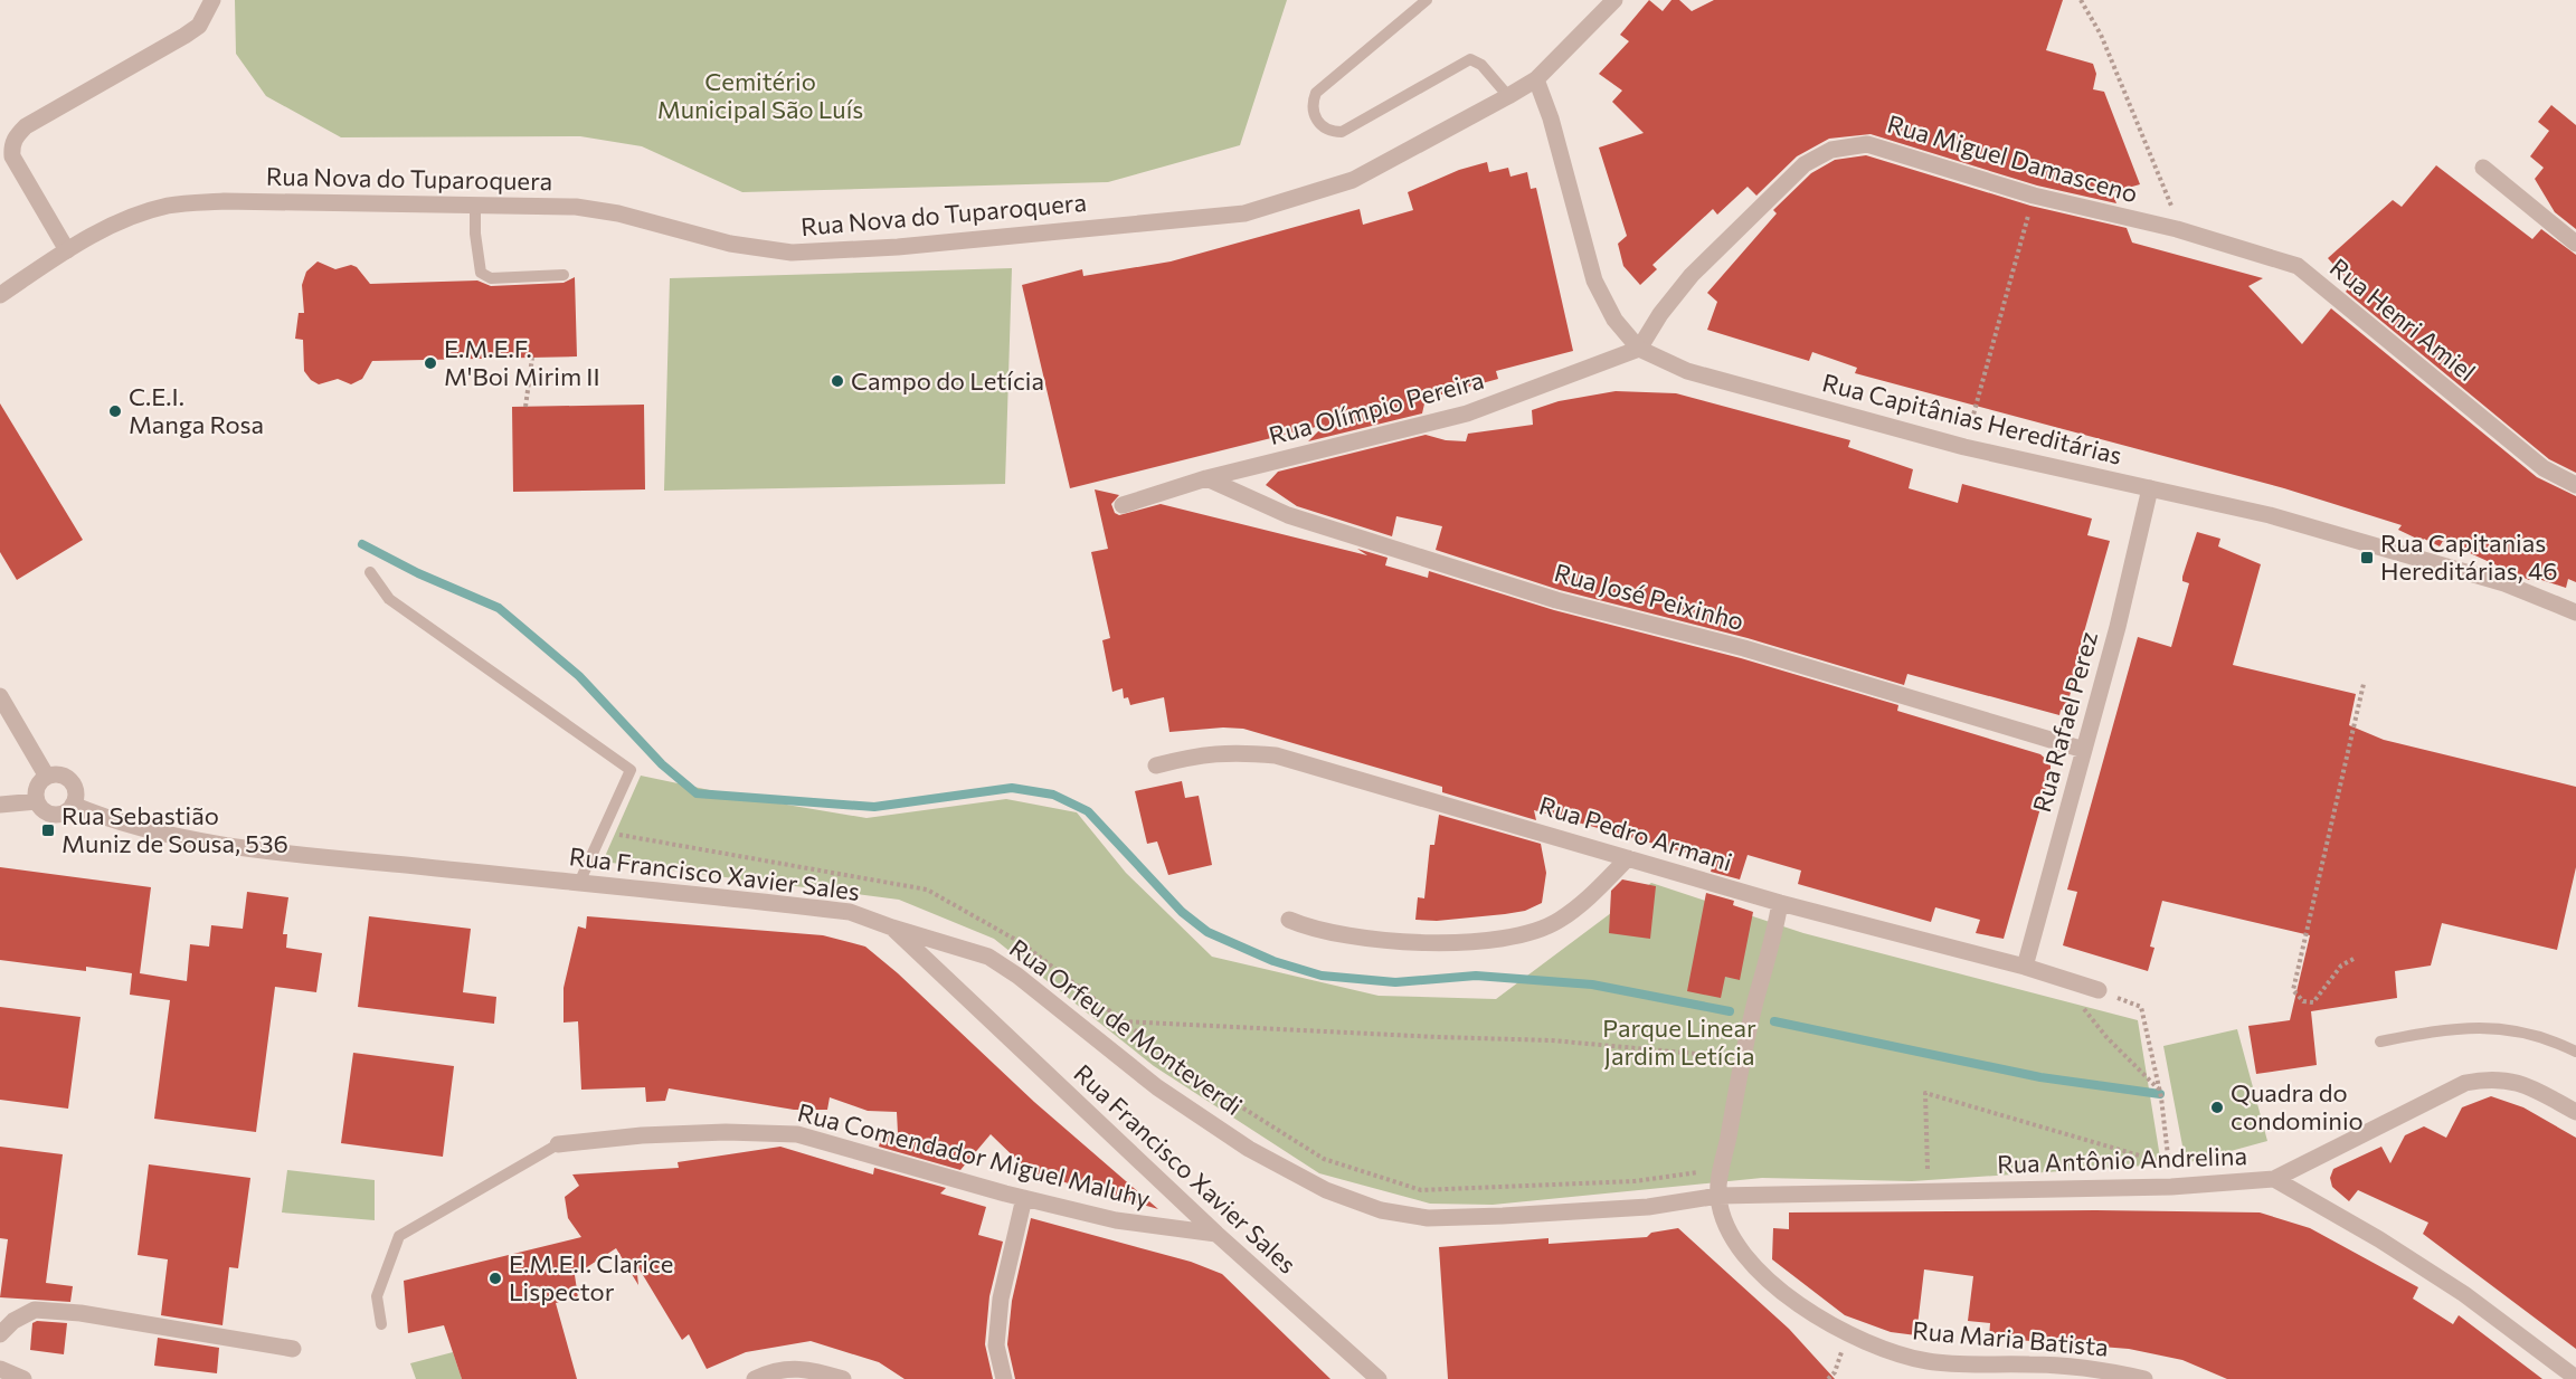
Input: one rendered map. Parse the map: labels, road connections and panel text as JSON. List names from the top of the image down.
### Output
{
  "streets": {
    "street": [
      "Rua Miguel Damasceno",
      "Rua Nova do Tuparoquera",
      "Rua Henri Amiel",
      "Rua Olímpio Pereira",
      "Rua Capitânias Hereditárias",
      "Rua José Peixinho",
      "Rua Rafael Perez",
      "Rua Pedro Armani",
      "Rua Francisco Xavier Sales",
      "Rua Orfeu de Monteverdi",
      "Rua Comendador Miguel Maluhy",
      "Rua Antônio Andrelina",
      "Rua Maria Batista"
    ]
  },
  "crossings": [
    ["Rua Miguel Damasceno", "Rua Henri Amiel"],
    ["Rua Miguel Damasceno", "Rua Olímpio Pereira"],
    ["Rua Miguel Damasceno", "Rua Capitânias Hereditárias"],
    ["Rua Nova do Tuparoquera", "Rua Capitânias Hereditárias"],
    ["Rua Olímpio Pereira", "Rua Capitânias Hereditárias"],
    ["Rua Olímpio Pereira", "Rua José Peixinho"],
    ["Rua Capitânias Hereditárias", "Rua Rafael Perez"],
    ["Rua José Peixinho", "Rua Rafael Perez"],
    ["Rua Rafael Perez", "Rua Pedro Armani"],
    ["Rua Pedro Armani", "Rua Maria Batista"],
    ["Rua Francisco Xavier Sales", "Rua Orfeu de Monteverdi"],
    ["Rua Francisco Xavier Sales", "Rua Comendador Miguel Maluhy"],
    ["Rua Orfeu de Monteverdi", "Rua Antônio Andrelina"],
    ["Rua Orfeu de Monteverdi", "Rua Maria Batista"],
    ["Rua Antônio Andrelina", "Rua Maria Batista"]
  ],
  "parks": ["Cemitério Municipal São Luís", "Parque Linear Jardim Letícia"],
  "places": {
    "other": [
      "E.M.E.F. M'Boi Mirim II",
      "Campo do Letícia",
      "C.E.I. Manga Rosa",
      "Quadra do condominio",
      "E.M.E.I. Clarice Lispector"
    ],
    "transit": ["Rua Capitanias Hereditárias, 46", "Rua Sebastião Muniz de Sousa, 536"]
  }
}
